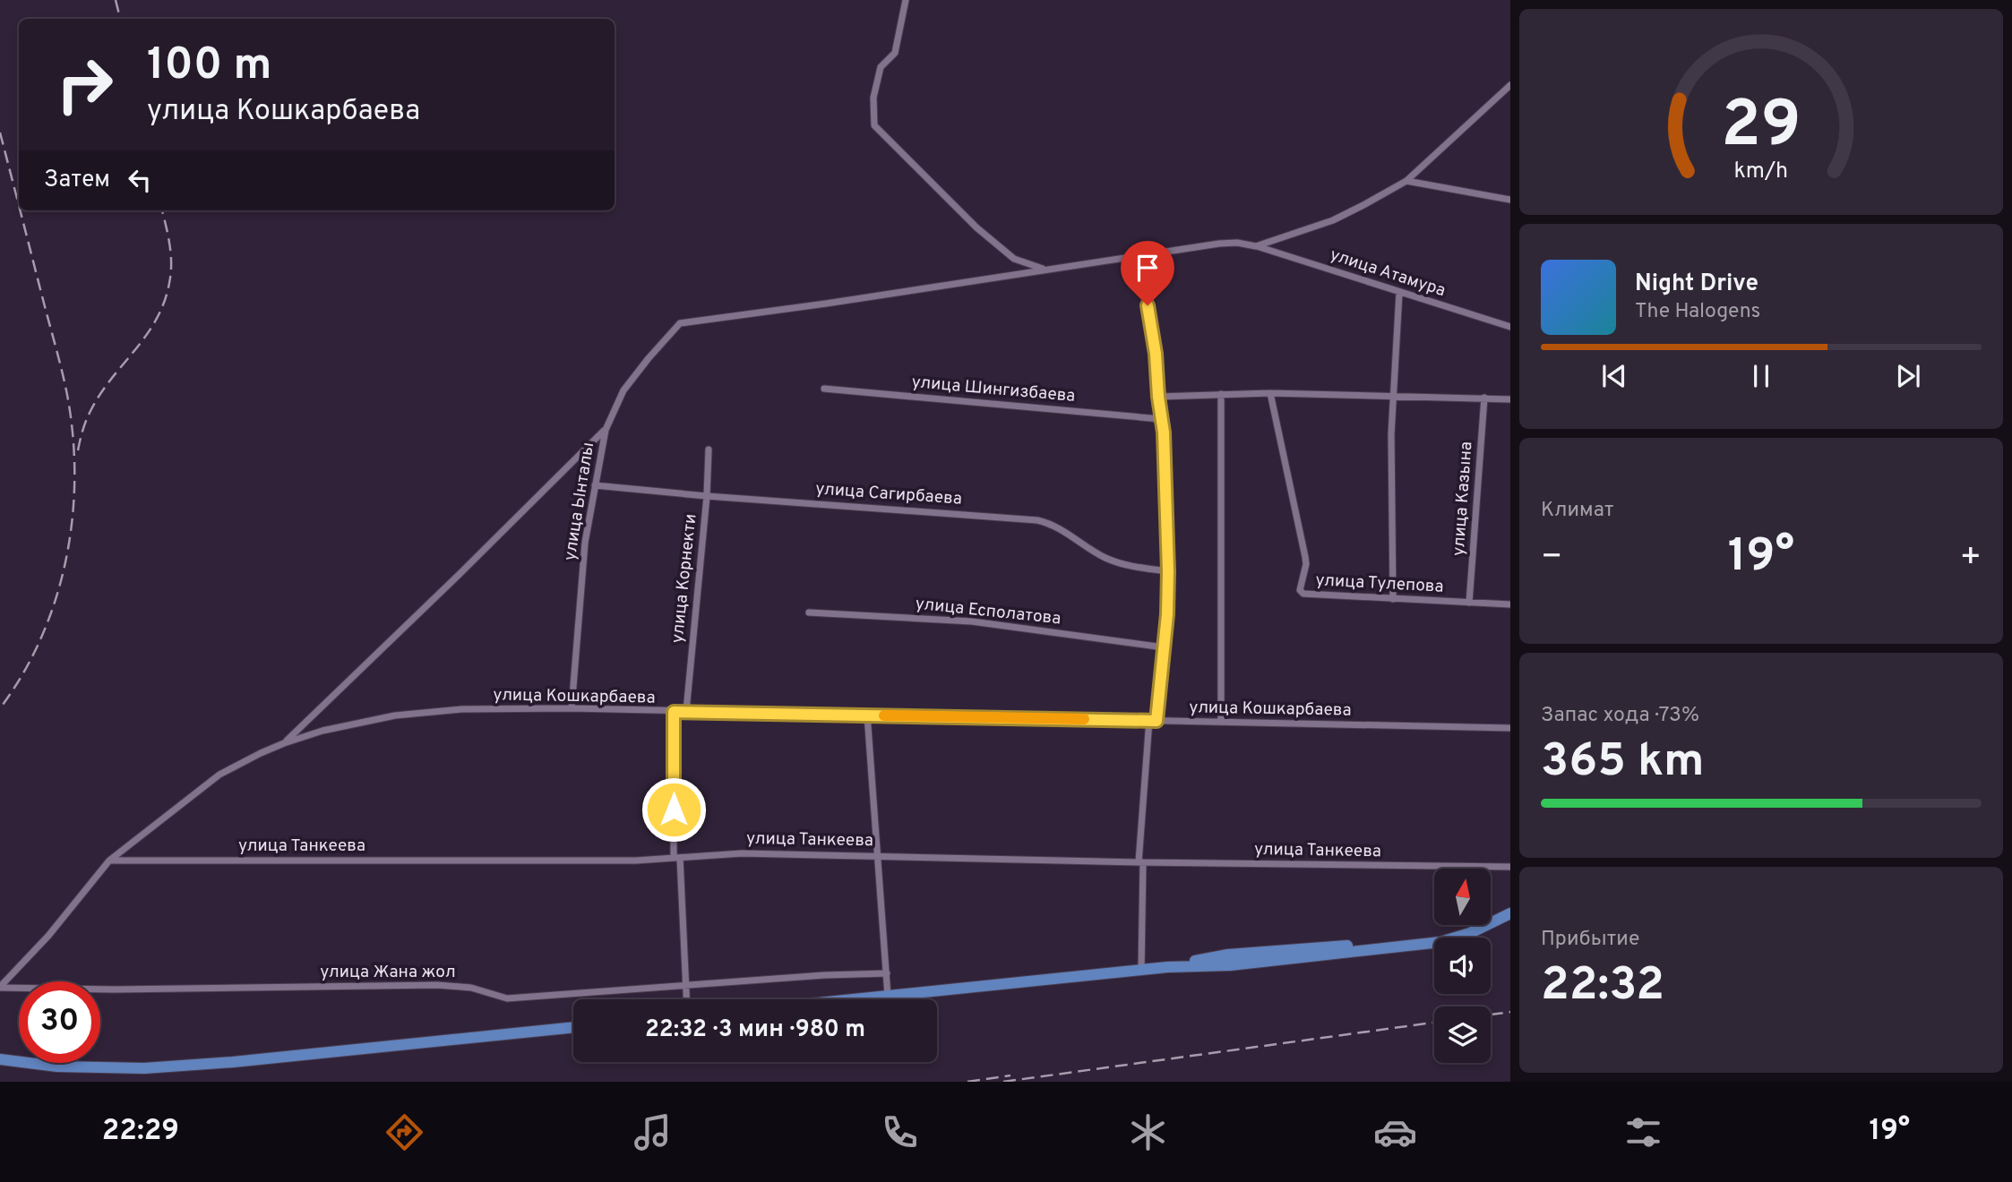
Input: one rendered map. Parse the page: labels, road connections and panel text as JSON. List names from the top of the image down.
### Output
{
  "streets": {
    "street": [
      "улица Атамура",
      "улица Шингизбаева",
      "улица Сагирбаева",
      "улица Казына",
      "улица Ынталы",
      "улица Корнекти",
      "улица Тулепова",
      "улица Есполатова",
      "улица Кошкарбаева",
      "улица Танкеева",
      "улица Жана жол"
    ]
  },
  "crossings": [
    ["улица Сагирбаева", "улица Ынталы"],
    ["улица Сагирбаева", "улица Корнекти"],
    ["улица Казына", "улица Тулепова"],
    ["улица Ынталы", "улица Кошкарбаева"],
    ["улица Корнекти", "улица Кошкарбаева"],
    ["улица Кошкарбаева", "улица Танкеева"],
    ["улица Кошкарбаева", "улица Жана жол"]
  ],
  "north": "top",
  "page": {
    "turn": ["100 m", "улица Кошкарбаева"],
    "then": "Затем",
    "song": ["Night Drive", "The Halogens"],
    "tile": [
      "Климат",
      ["Запас хода · 73%", "365 km"],
      ["Прибытие", "22:32"]
    ],
    "heat": ["−", "19°", "+"],
    "limit": "30",
    "trip": "22:32 · 3 мин · 980 m",
    "tabs": ["22:29", "19°"],
    "gauge": ["29", "km/h"]
  }
}
